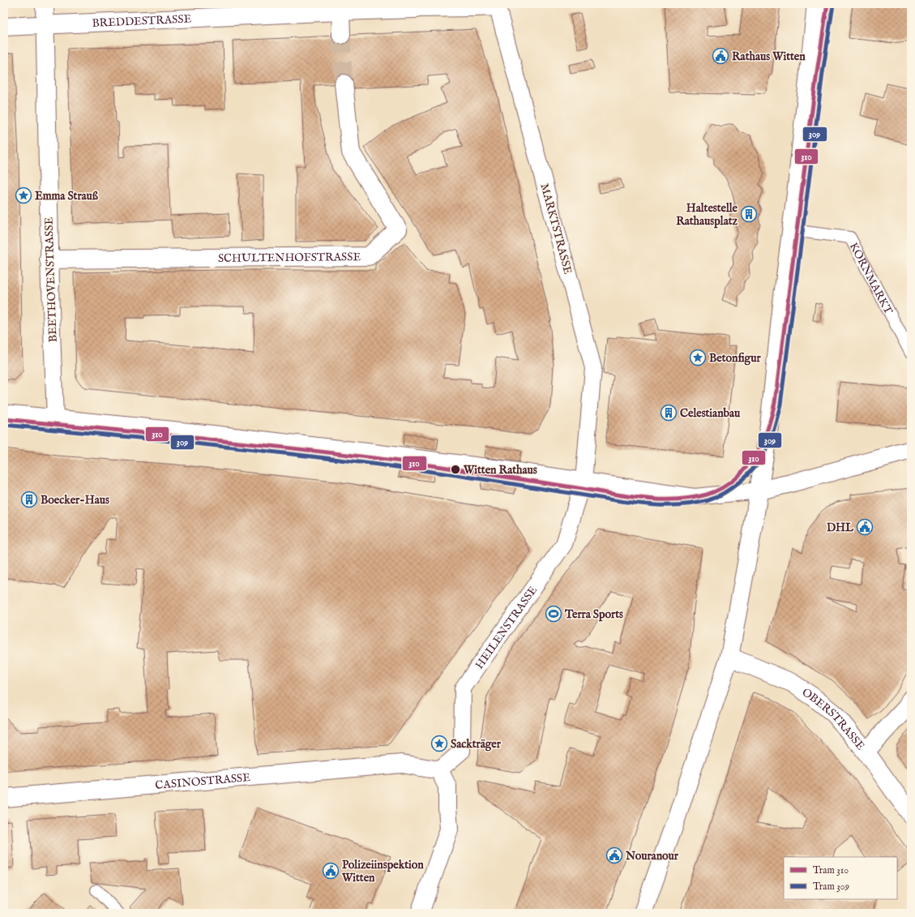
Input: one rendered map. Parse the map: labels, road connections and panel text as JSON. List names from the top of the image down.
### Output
{
  "streets": {
    "street": [
      "BREDDESTRASSE",
      "MARKTSTRASSE",
      "SCHULTENHOFSTRASSE",
      "BEETHOVENSTRASSE",
      "HEILENSTRASSE",
      "OBERSTRASSE",
      "CASINOSTRASSE"
    ],
    "lane": ["KORNMARKT"]
  },
  "crossings": [
    ["BREDDESTRASSE", "MARKTSTRASSE"],
    ["BREDDESTRASSE", "BEETHOVENSTRASSE"],
    ["MARKTSTRASSE", "HEILENSTRASSE"],
    ["SCHULTENHOFSTRASSE", "BEETHOVENSTRASSE"],
    ["HEILENSTRASSE", "CASINOSTRASSE"]
  ],
  "places": {
    "public building": [
      "Rathaus Witten",
      "DHL",
      "Nouranour",
      "Polizeiinspektion Witten"
    ],
    "place": ["Emma Strauß", "Betonfigur", "Sackträger"],
    "building": ["Haltestelle Rathausplatz", "Celestianbau", "Boecker-Haus"],
    "other": ["Witten Rathaus"],
    "sports": ["Terra Sports"]
  },
  "lines": ["tram line 310", "tram line 309"],
  "legend": ["Tram 310", "Tram 309"]
}
